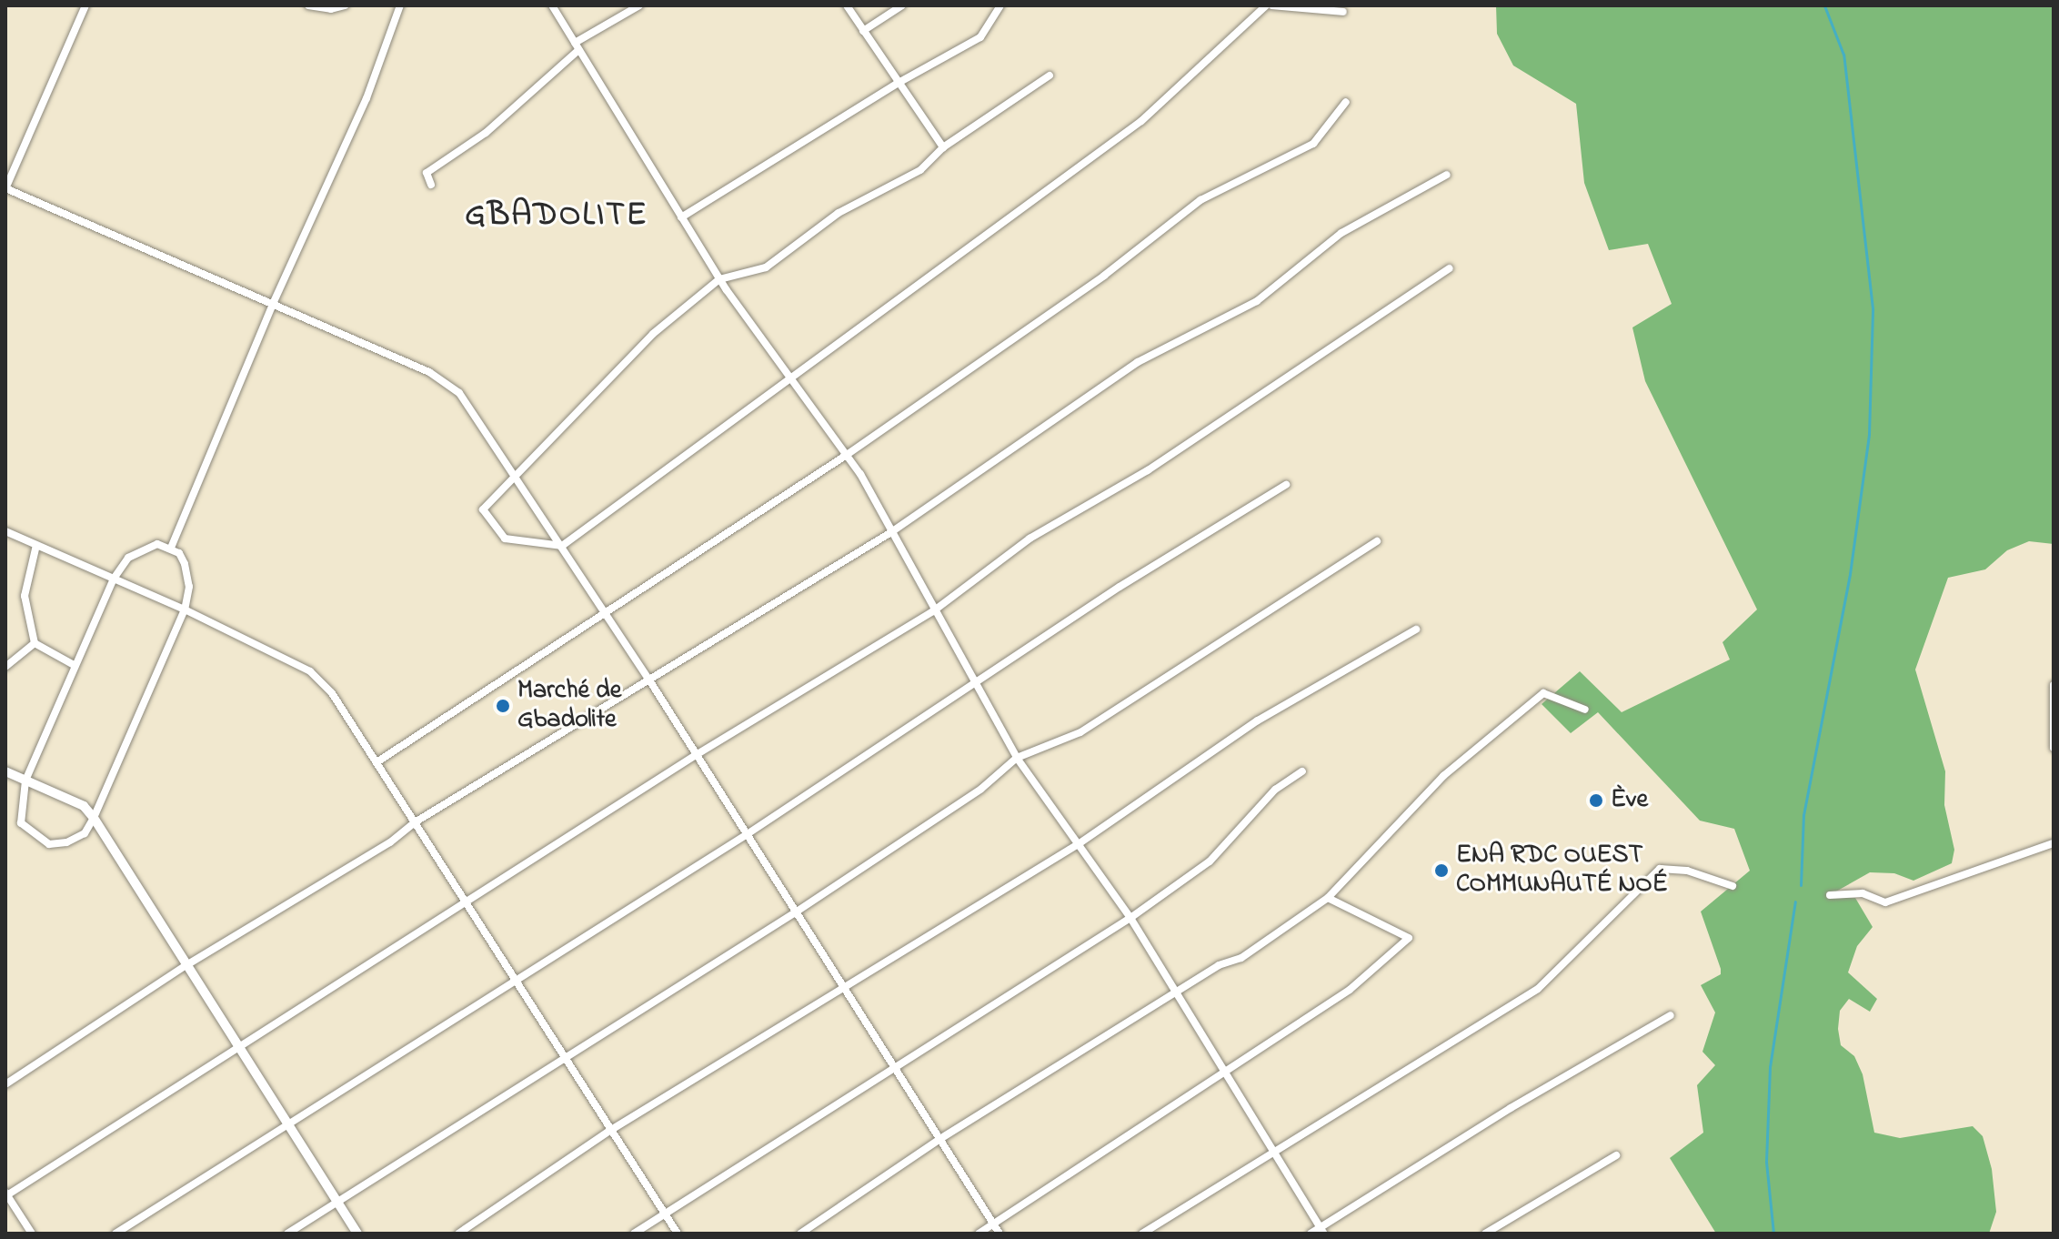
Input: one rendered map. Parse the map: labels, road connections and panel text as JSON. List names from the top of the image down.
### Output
{
  "districts": ["GBADOLITE"],
  "places": ["Marché de Gbadolite", "Ève", "ENA RDC OUEST COMMUNAUTÉ NOÉ"]
}
